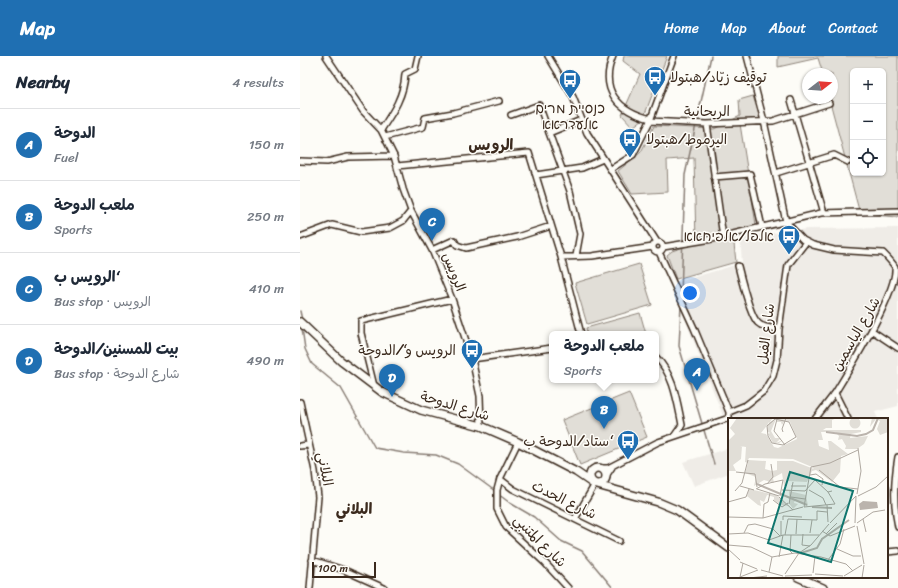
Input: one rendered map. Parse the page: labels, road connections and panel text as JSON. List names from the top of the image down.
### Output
{
  "streets": {
    "street": [
      "الريحانية",
      "الرويس",
      "شارع الفيل",
      "شارع الياسمين",
      "شارع الدوحة",
      "البلاني",
      "شارع الحدث",
      "شارع المتنبي"
    ]
  },
  "crossings": [
    ["الرويس", "شارع الدوحة"],
    ["شارع الفيل", "شارع الياسمين"],
    ["شارع الدوحة", "شارع المتنبي"],
    ["شارع الحدث", "شارع المتنبي"]
  ],
  "districts": ["الرويس", "البلاني"],
  "places": {
    "bus stop": [
      "توقيف زيّاد/هبتولا",
      "כנסיית מרים אלעדראא",
      "اليرموط/هبتولا",
      "אלפל/אלפיחאא",
      "الرويس و‘/الدوحة",
      "ستاد/الدوحة ب‘"
    ]
  },
  "scale_bar": "100 m",
  "north": "right",
  "page": {
    "header": "Map",
    "nav": [
      "Home",
      "Map",
      "About",
      "Contact"
    ],
    "heading": ["Nearby", "4 results"],
    "map_buttons": ["+", "−"],
    "list": [
      {
        "mark": "A",
        "name": "الدوحة",
        "note": "Fuel",
        "value": "150 m"
      },
      {
        "mark": "B",
        "name": "ملعب الدوحة",
        "note": "Sports",
        "value": "250 m"
      },
      {
        "mark": "C",
        "name": "الرويس ب‘",
        "note": "Bus stop · الرويس",
        "value": "410 m"
      },
      {
        "mark": "D",
        "name": "بيت للمسنين/الدوحة",
        "note": "Bus stop · شارع الدوحة",
        "value": "490 m"
      }
    ],
    "pins": [
      "C",
      "A",
      "D",
      "B"
    ],
    "popup": ["ملعب الدوحة", "Sports"],
    "scale": "100 m"
  }
}
